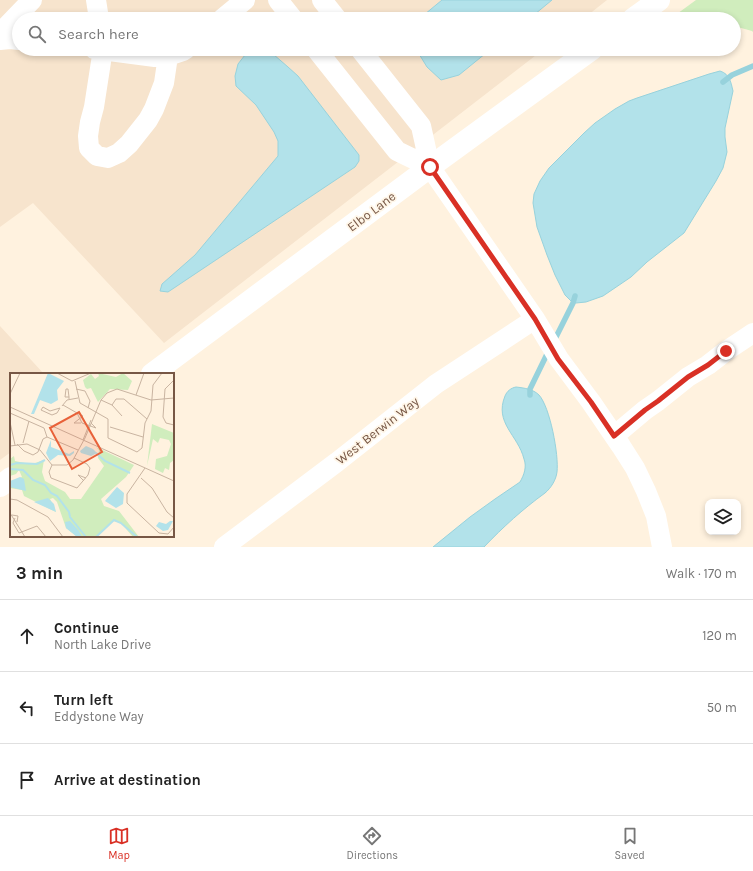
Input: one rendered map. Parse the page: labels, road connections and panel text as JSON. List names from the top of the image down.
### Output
{
  "streets": {
    "street": ["Elbo Lane", "West Berwin Way"]
  },
  "page": {
    "search": "Search here",
    "heading": ["3 min", "Walk · 170 m"],
    "list": [
      ["Continue", "North Lake Drive", "120 m"],
      ["Turn left", "Eddystone Way", "50 m"],
      "Arrive at destination"
    ],
    "nav": ["Map", "Directions", "Saved"]
  }
}
